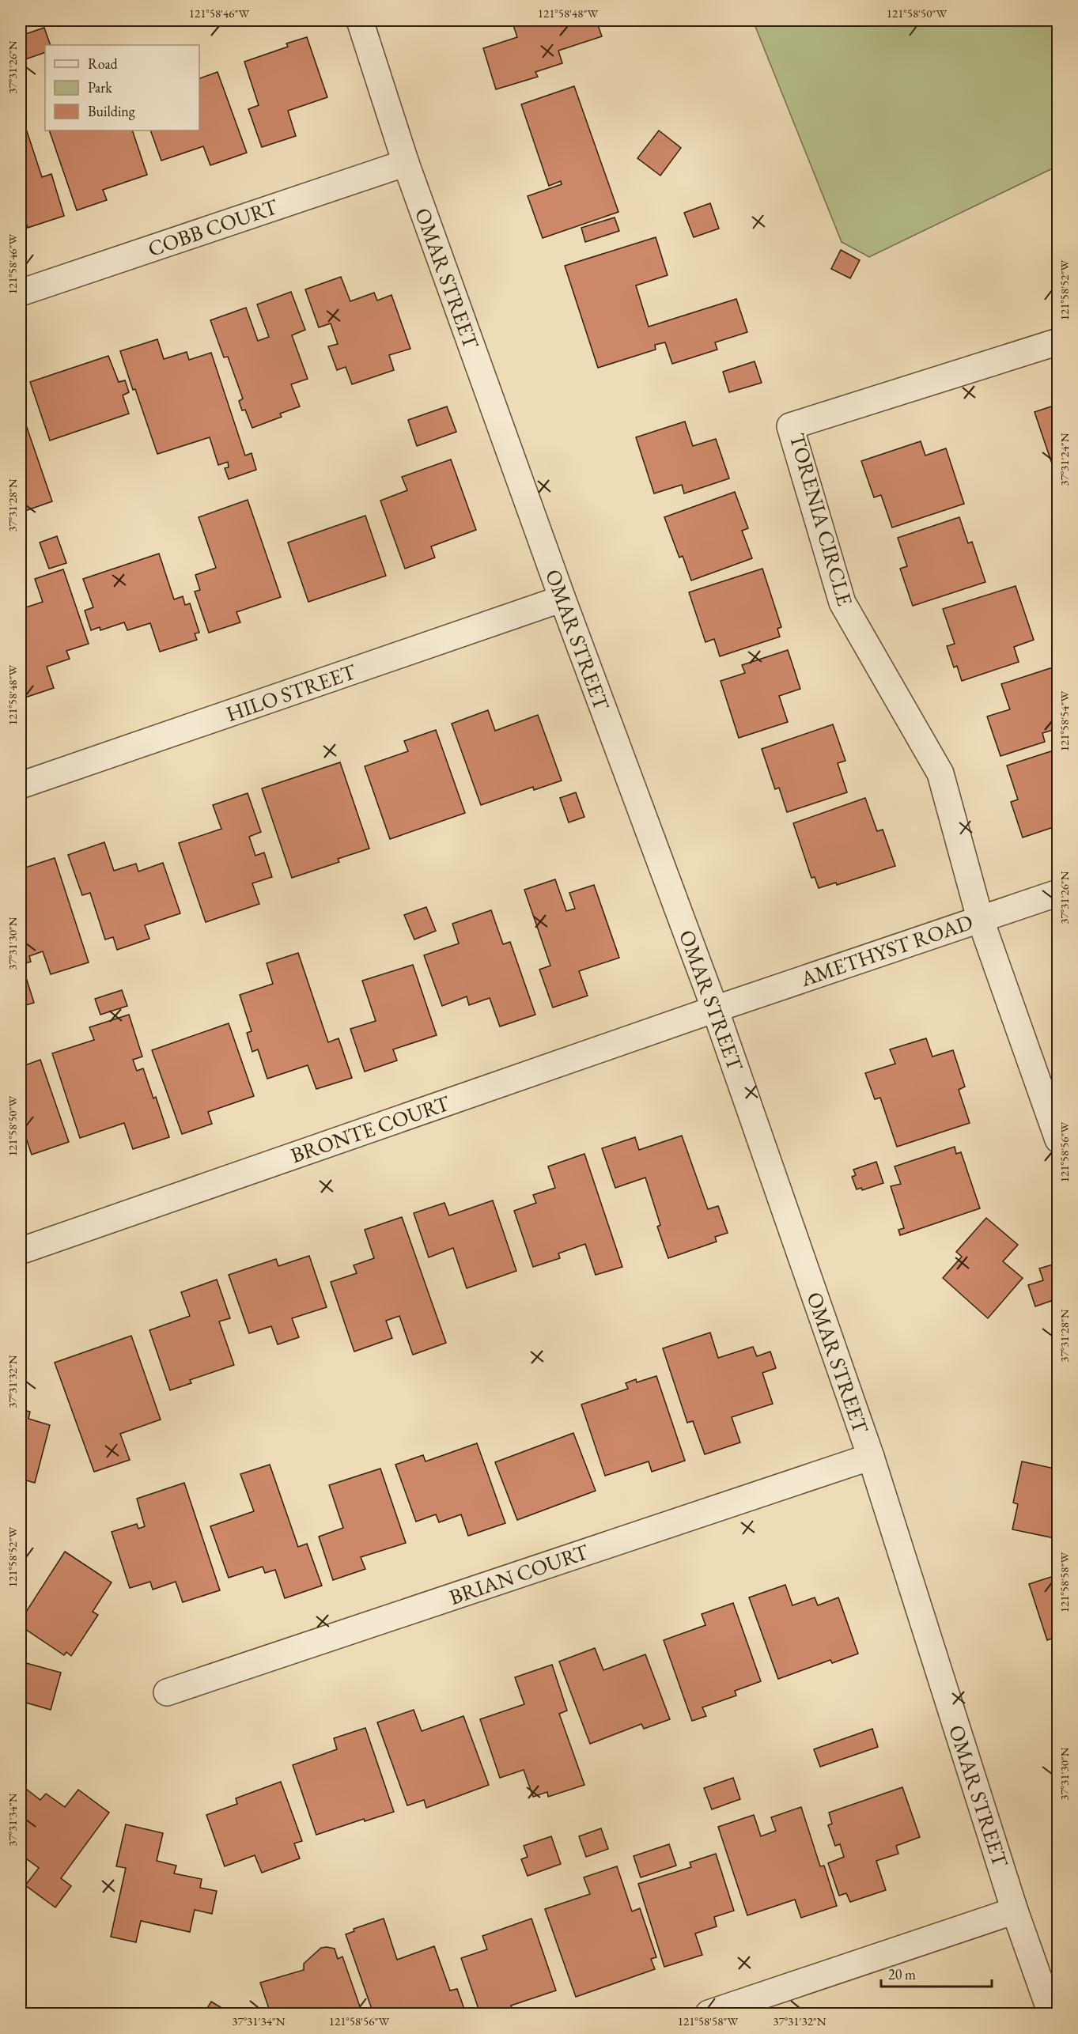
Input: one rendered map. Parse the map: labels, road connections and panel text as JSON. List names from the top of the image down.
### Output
{
  "streets": {
    "street": [
      "COBB COURT",
      "OMAR STREET",
      "TORENIA CIRCLE",
      "HILO STREET",
      "AMETHYST ROAD",
      "BRONTE COURT",
      "BRIAN COURT"
    ]
  },
  "crossings": [
    ["COBB COURT", "OMAR STREET"],
    ["OMAR STREET", "HILO STREET"],
    ["OMAR STREET", "AMETHYST ROAD"],
    ["OMAR STREET", "BRONTE COURT"],
    ["OMAR STREET", "BRIAN COURT"],
    ["TORENIA CIRCLE", "AMETHYST ROAD"],
    ["AMETHYST ROAD", "BRONTE COURT"]
  ],
  "legend": ["Road", "Park", "Building"],
  "scale_bar": "20 m",
  "coordinates": [
    "121°58'46\"W",
    "121°58'48\"W",
    "121°58'50\"W",
    "37°31'26\"N",
    "121°58'52\"W",
    "37°31'24\"N",
    "37°31'28\"N",
    "121°58'54\"W",
    "37°31'30\"N",
    "121°58'56\"W",
    "37°31'32\"N",
    "121°58'58\"W",
    "37°31'34\"N"
  ]
}
